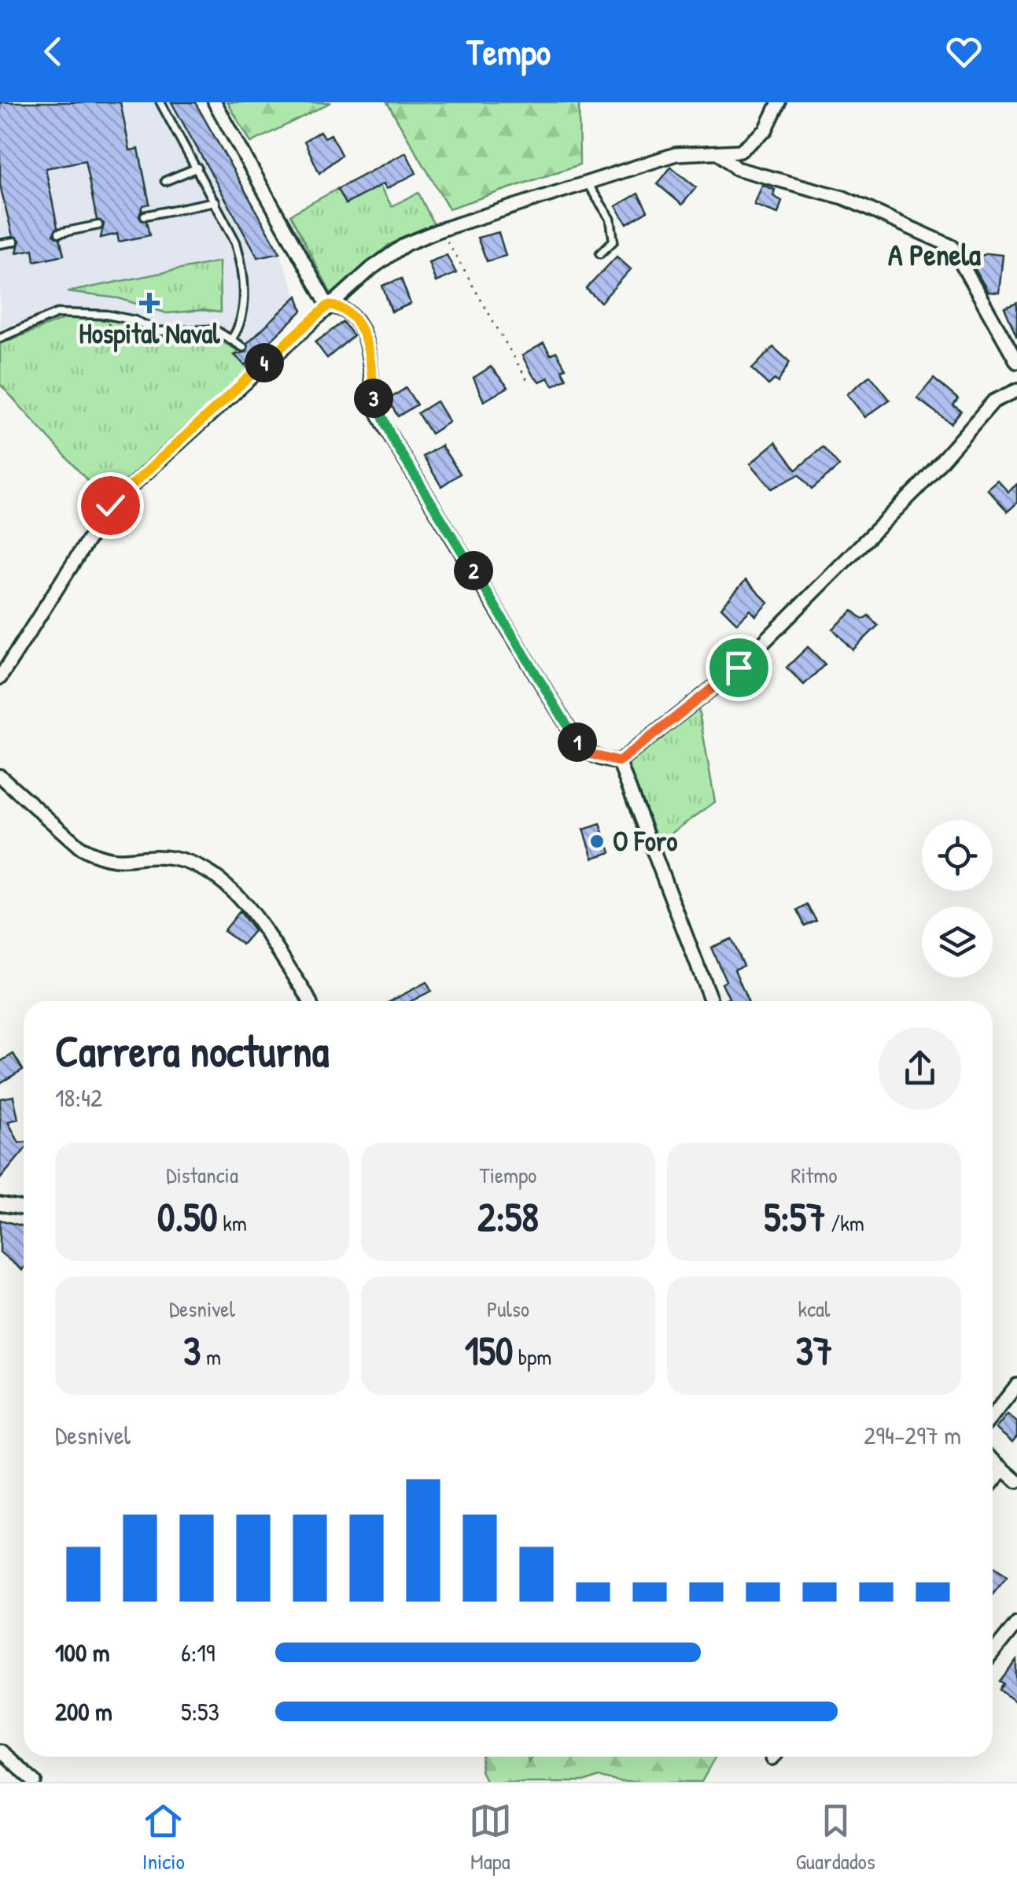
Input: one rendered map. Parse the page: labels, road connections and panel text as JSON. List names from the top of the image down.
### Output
{
  "districts": ["A Penela"],
  "places": {
    "health": ["Hospital Naval"],
    "other": ["O Foro"]
  },
  "page": {
    "header": "Tempo",
    "pins": [
      "4",
      "3",
      "2",
      "1"
    ],
    "heading": ["Carrera nocturna", "18:42"],
    "stats": [
      ["Distancia", "0.50 km"],
      ["Tiempo", "2:58"],
      ["Ritmo", "5:57 /km"],
      ["Desnivel", "3 m"],
      ["Pulso", "150 bpm"],
      ["kcal", "37"]
    ],
    "chart": ["Desnivel", "294–297 m"],
    "list": [
      {
        "name": "100 m",
        "note": "6:19"
      },
      {
        "name": "200 m",
        "note": "5:53"
      }
    ],
    "tabs": ["Inicio", "Mapa", "Guardados"]
  }
}
